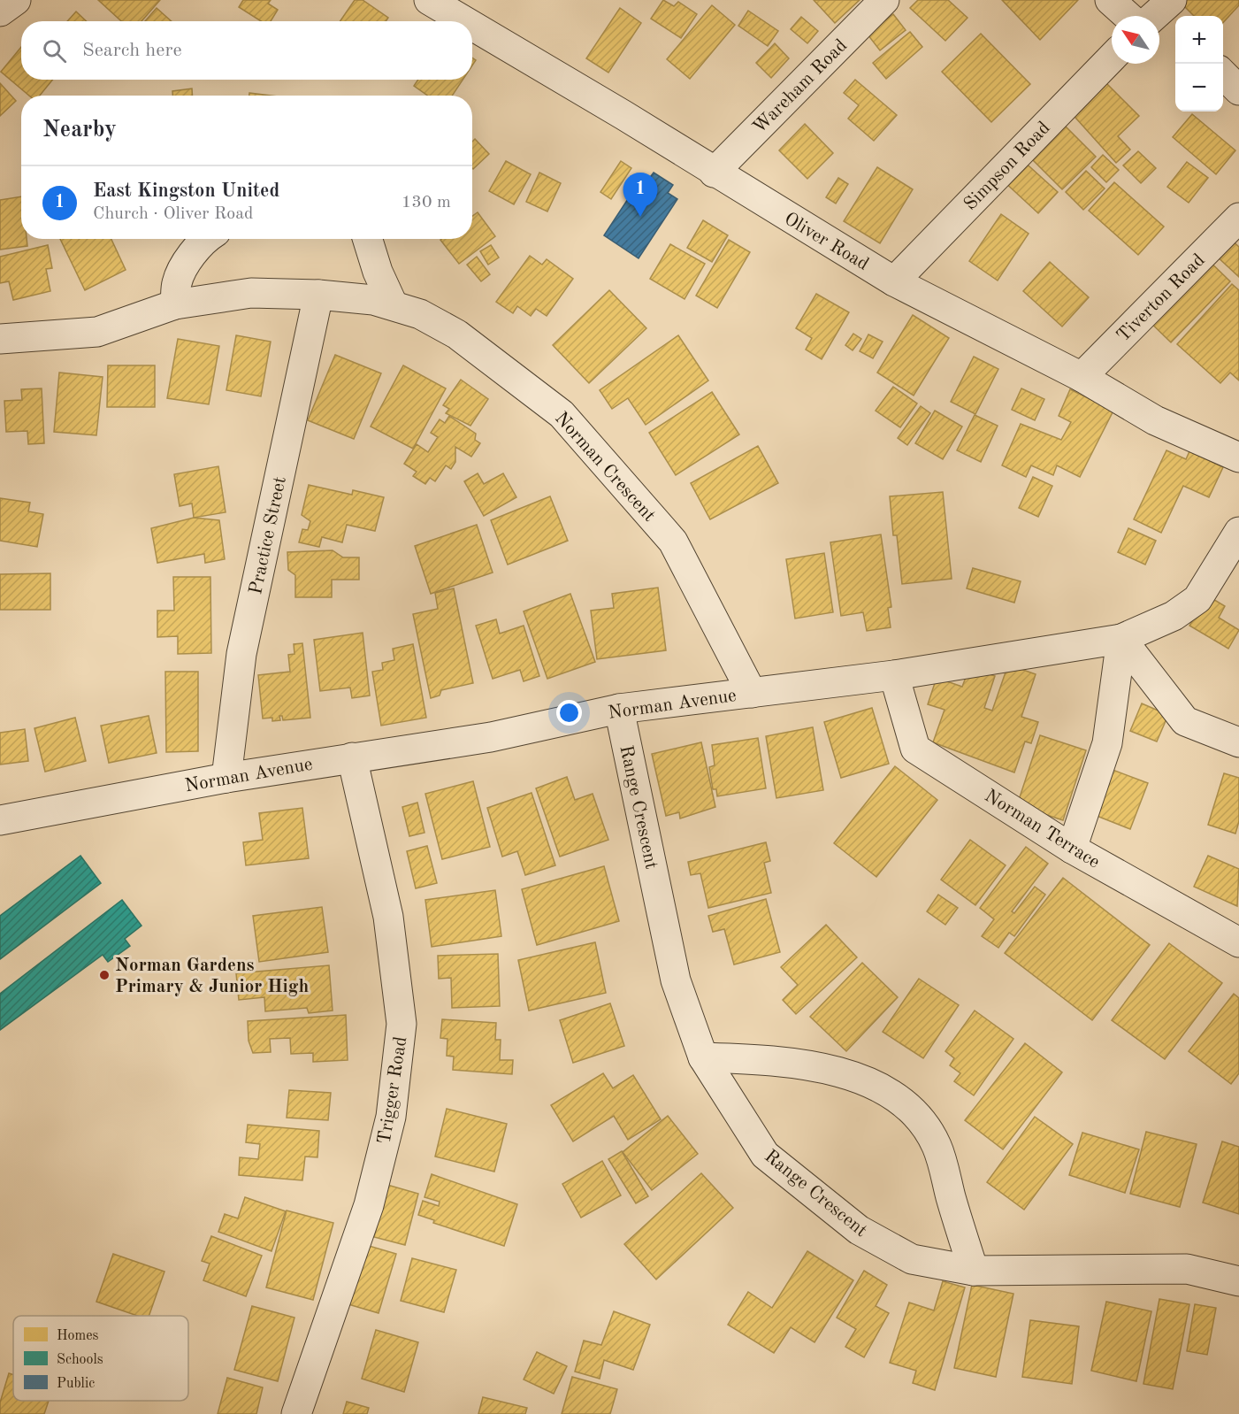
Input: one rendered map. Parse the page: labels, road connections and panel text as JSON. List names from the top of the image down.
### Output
{
  "streets": {
    "street": [
      "Wareham Road",
      "Simpson Road",
      "Oliver Road",
      "Tiverton Road",
      "Norman Crescent",
      "Practice Street",
      "Norman Avenue",
      "Range Crescent",
      "Norman Terrace",
      "Trigger Road"
    ]
  },
  "crossings": [
    ["Wareham Road", "Oliver Road"],
    ["Simpson Road", "Oliver Road"],
    ["Oliver Road", "Tiverton Road"],
    ["Norman Crescent", "Practice Street"],
    ["Norman Crescent", "Norman Avenue"],
    ["Practice Street", "Norman Avenue"],
    ["Norman Avenue", "Range Crescent"],
    ["Norman Avenue", "Norman Terrace"],
    ["Norman Avenue", "Trigger Road"]
  ],
  "places": ["Norman Gardens Primary & Junior High"],
  "legend": ["Homes", "Schools", "Public"],
  "north": "top left",
  "page": {
    "map_buttons": ["+", "−"],
    "search": "Search here",
    "heading": "Nearby",
    "list": [
      {
        "mark": "1",
        "name": "East Kingston United",
        "note": "Church · Oliver Road",
        "value": "130 m"
      }
    ],
    "pins": "1"
  }
}
